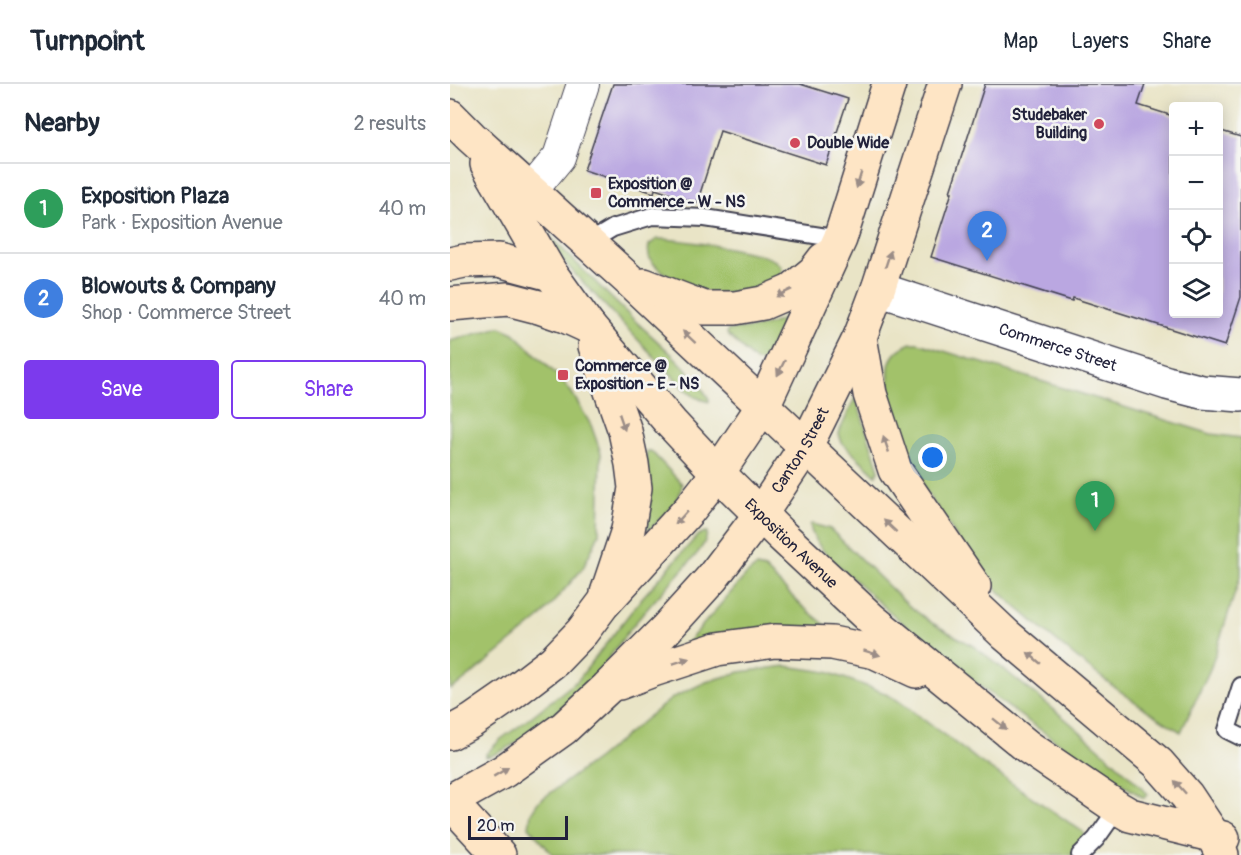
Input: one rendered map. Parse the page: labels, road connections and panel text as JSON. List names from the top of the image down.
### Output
{
  "streets": {
    "main road": ["Canton Street", "Exposition Avenue"],
    "street": ["Commerce Street"]
  },
  "crossings": [
    ["Commerce Street", "Canton Street"],
    ["Canton Street", "Exposition Avenue"]
  ],
  "places": {
    "other": ["Studebaker Building", "Double Wide"],
    "transit": ["Exposition @ Commerce - W - NS", "Commerce @ Exposition - E - NS"]
  },
  "scale_bar": "20 m",
  "page": {
    "header": "Turnpoint",
    "nav": ["Map", "Layers", "Share"],
    "heading": ["Nearby", "2 results"],
    "map_buttons": ["+", "−"],
    "list": [
      {
        "mark": "1",
        "name": "Exposition Plaza",
        "note": "Park · Exposition Avenue",
        "value": "40 m"
      },
      {
        "mark": "2",
        "name": "Blowouts & Company",
        "note": "Shop · Commerce Street",
        "value": "40 m"
      }
    ],
    "pins": ["2", "1"],
    "buttons": ["Save", "Share"],
    "scale": "20 m"
  }
}
